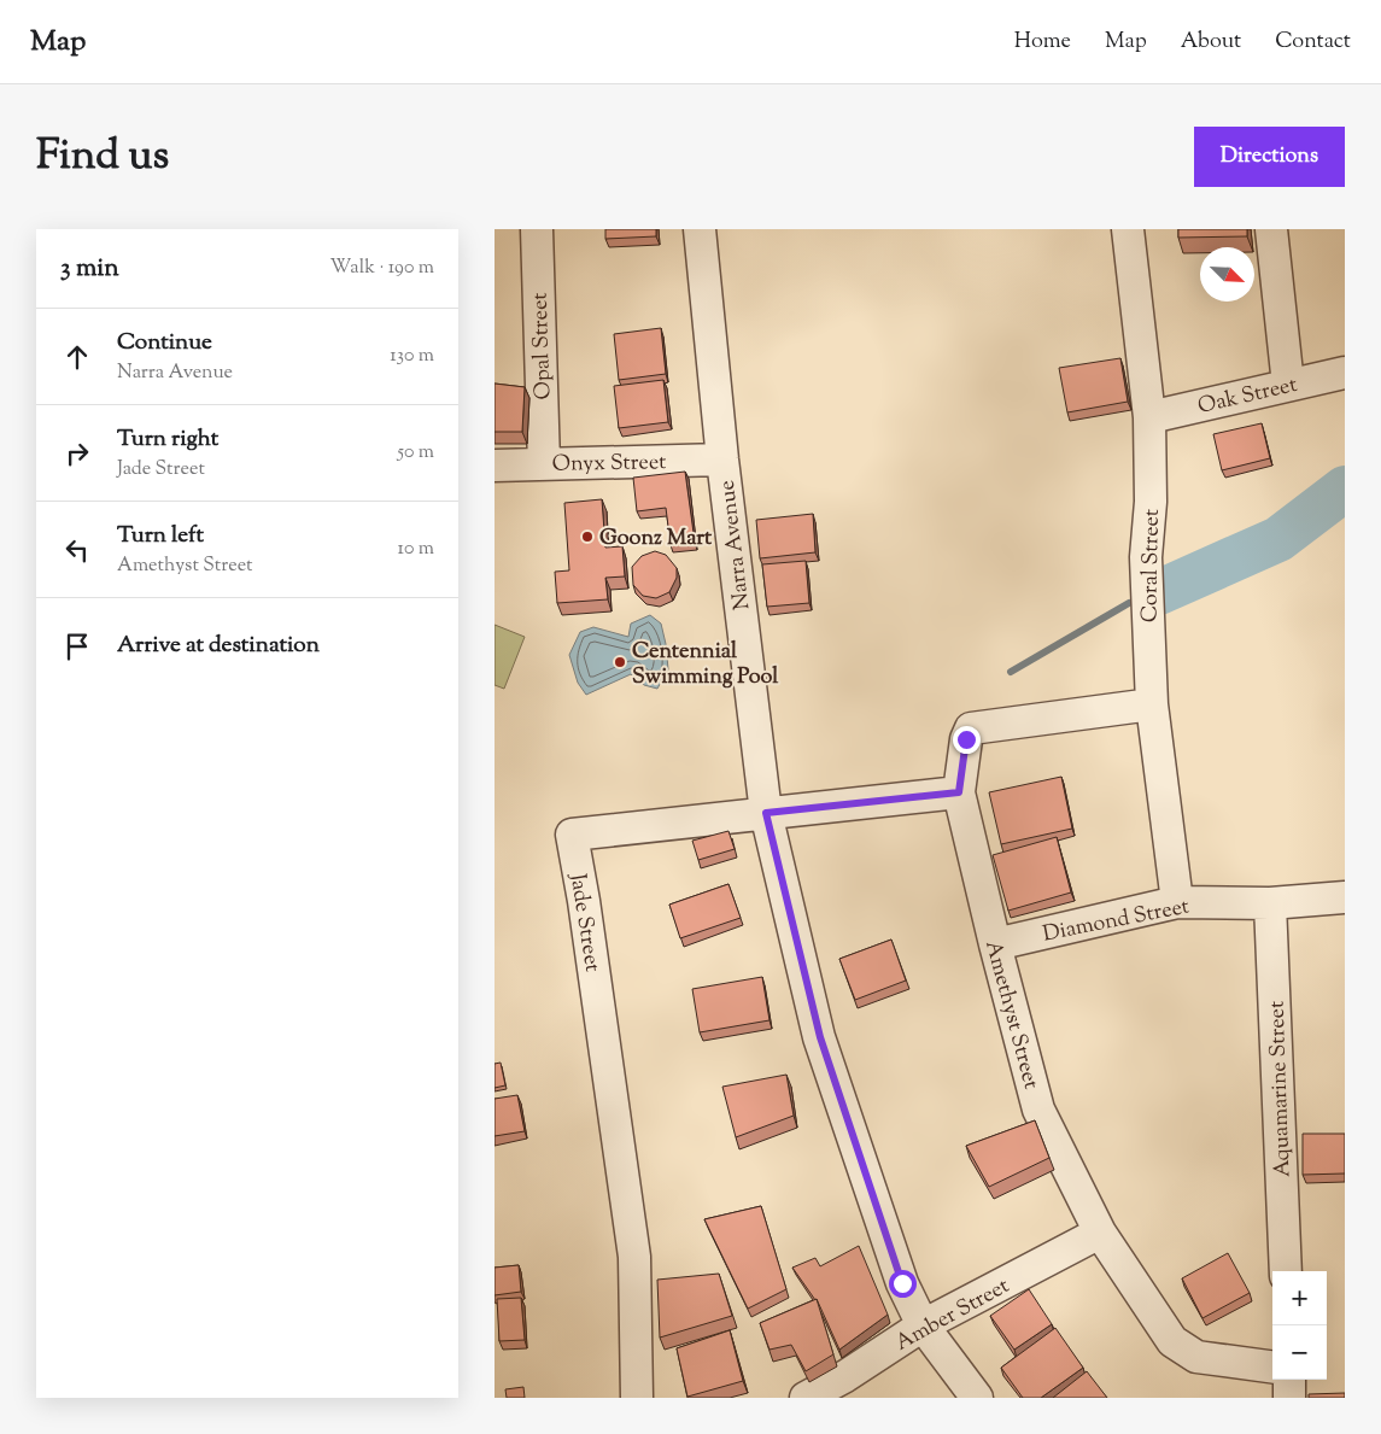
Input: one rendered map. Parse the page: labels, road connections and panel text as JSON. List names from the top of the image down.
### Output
{
  "streets": {
    "street": [
      "Opal Street",
      "Oak Street",
      "Onyx Street",
      "Narra Avenue",
      "Coral Street",
      "Diamond Street",
      "Jade Street",
      "Amethyst Street",
      "Aquamarine Street",
      "Amber Street"
    ]
  },
  "crossings": [
    ["Opal Street", "Onyx Street"],
    ["Oak Street", "Coral Street"],
    ["Onyx Street", "Narra Avenue"],
    ["Narra Avenue", "Jade Street"],
    ["Narra Avenue", "Amber Street"],
    ["Coral Street", "Diamond Street"],
    ["Coral Street", "Amethyst Street"],
    ["Diamond Street", "Amethyst Street"],
    ["Diamond Street", "Aquamarine Street"],
    ["Jade Street", "Amethyst Street"],
    ["Amethyst Street", "Amber Street"]
  ],
  "places": ["Goonz Mart", "Centennial Swimming Pool"],
  "north": "bottom right",
  "page": {
    "header": "Map",
    "nav": [
      "Home",
      "Map",
      "About",
      "Contact"
    ],
    "title": "Find us",
    "buttons": "Directions",
    "heading": ["3 min", "Walk · 190 m"],
    "list": [
      ["Continue", "Narra Avenue", "130 m"],
      ["Turn right", "Jade Street", "50 m"],
      ["Turn left", "Amethyst Street", "10 m"],
      "Arrive at destination"
    ],
    "map_buttons": ["+", "−"]
  }
}
